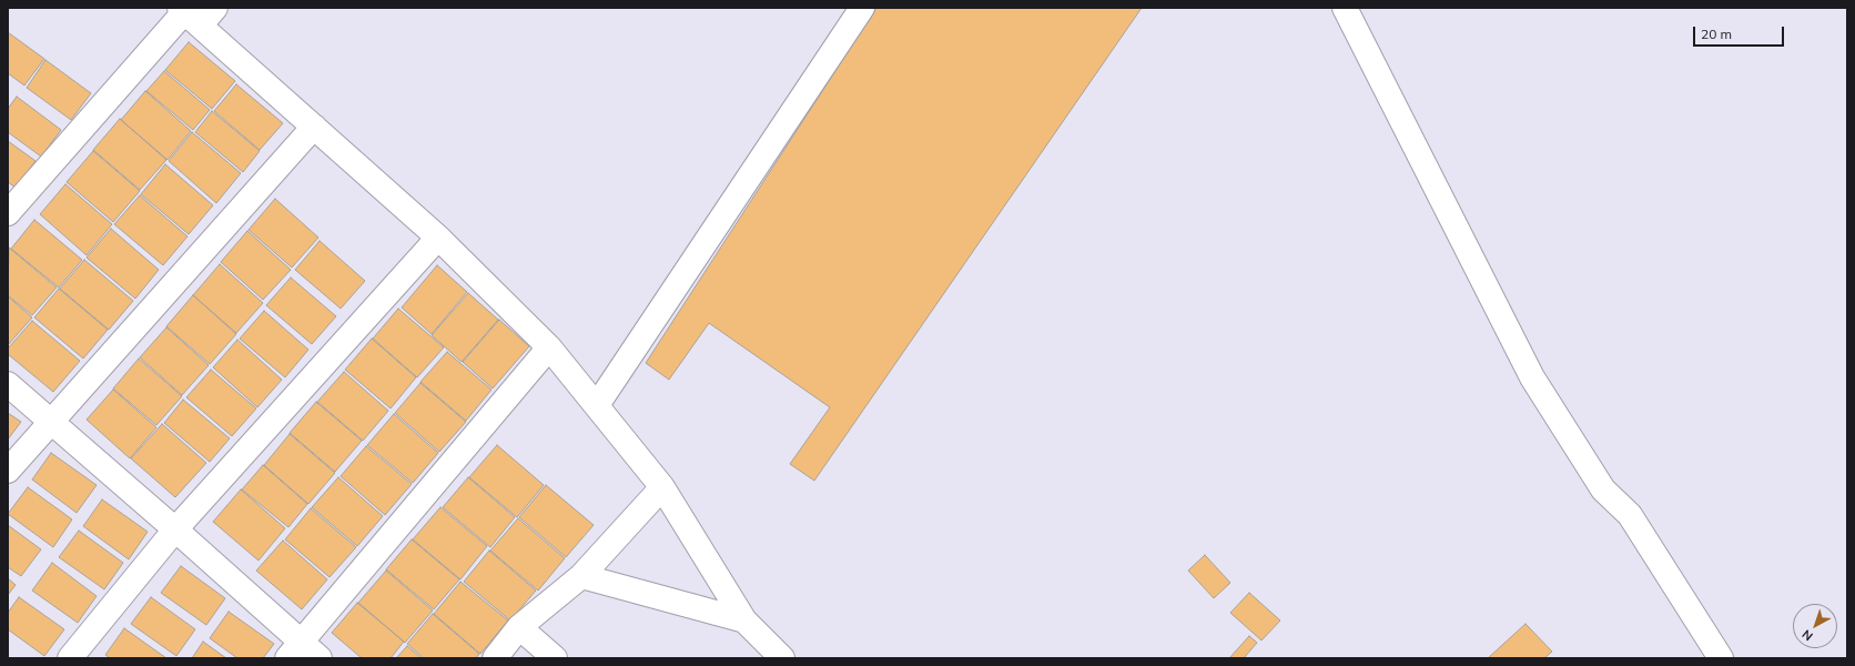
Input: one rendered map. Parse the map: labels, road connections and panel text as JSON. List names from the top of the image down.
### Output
{
  "scale_bar": "20 m",
  "north": "bottom left"
}
